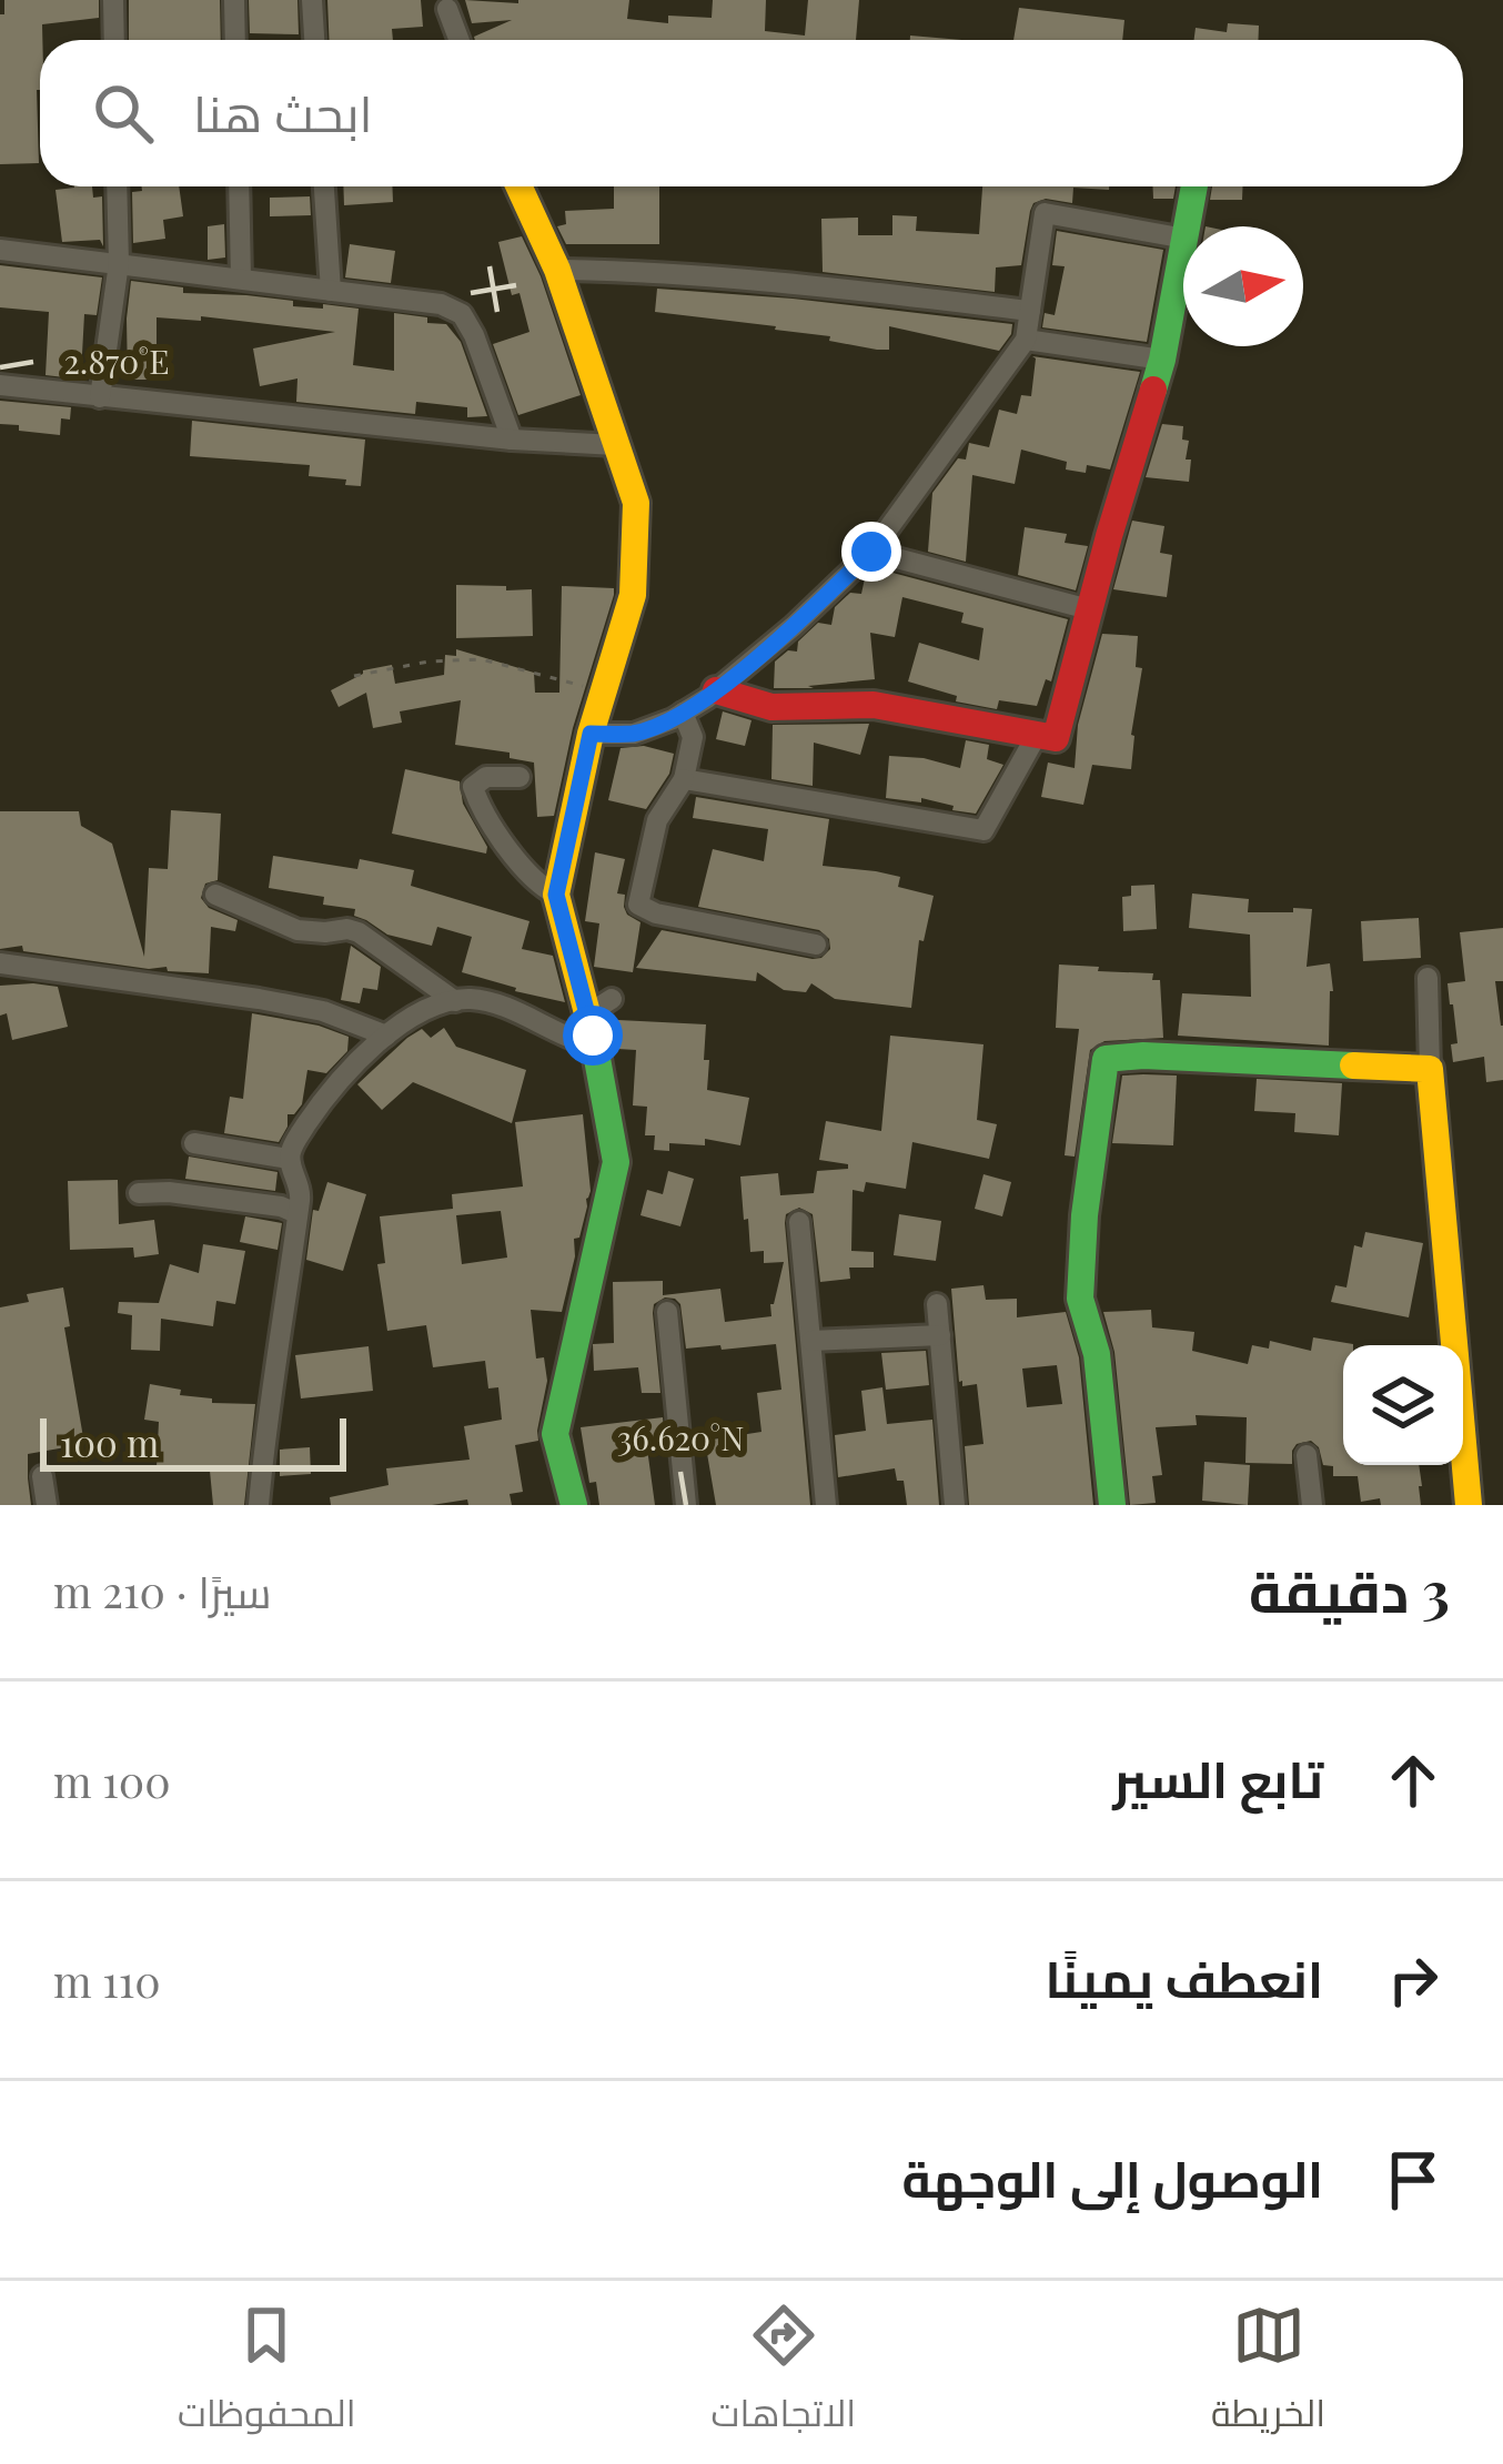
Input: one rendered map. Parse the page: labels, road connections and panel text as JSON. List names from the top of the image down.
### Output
{
  "scale_bar": "100 m",
  "north": "right",
  "page": {
    "search": "ابحث هنا",
    "scale": "100 m",
    "heading": ["3 دقيقة", "سيرًا · 210 m"],
    "list": [
      ["تابع السير", "100 m"],
      ["انعطف يمينًا", "110 m"],
      "الوصول إلى الوجهة"
    ],
    "nav": ["الخريطة", "الاتجاهات", "المحفوظات"]
  },
  "coordinates": ["2.870°E", "36.620°N"]
}
